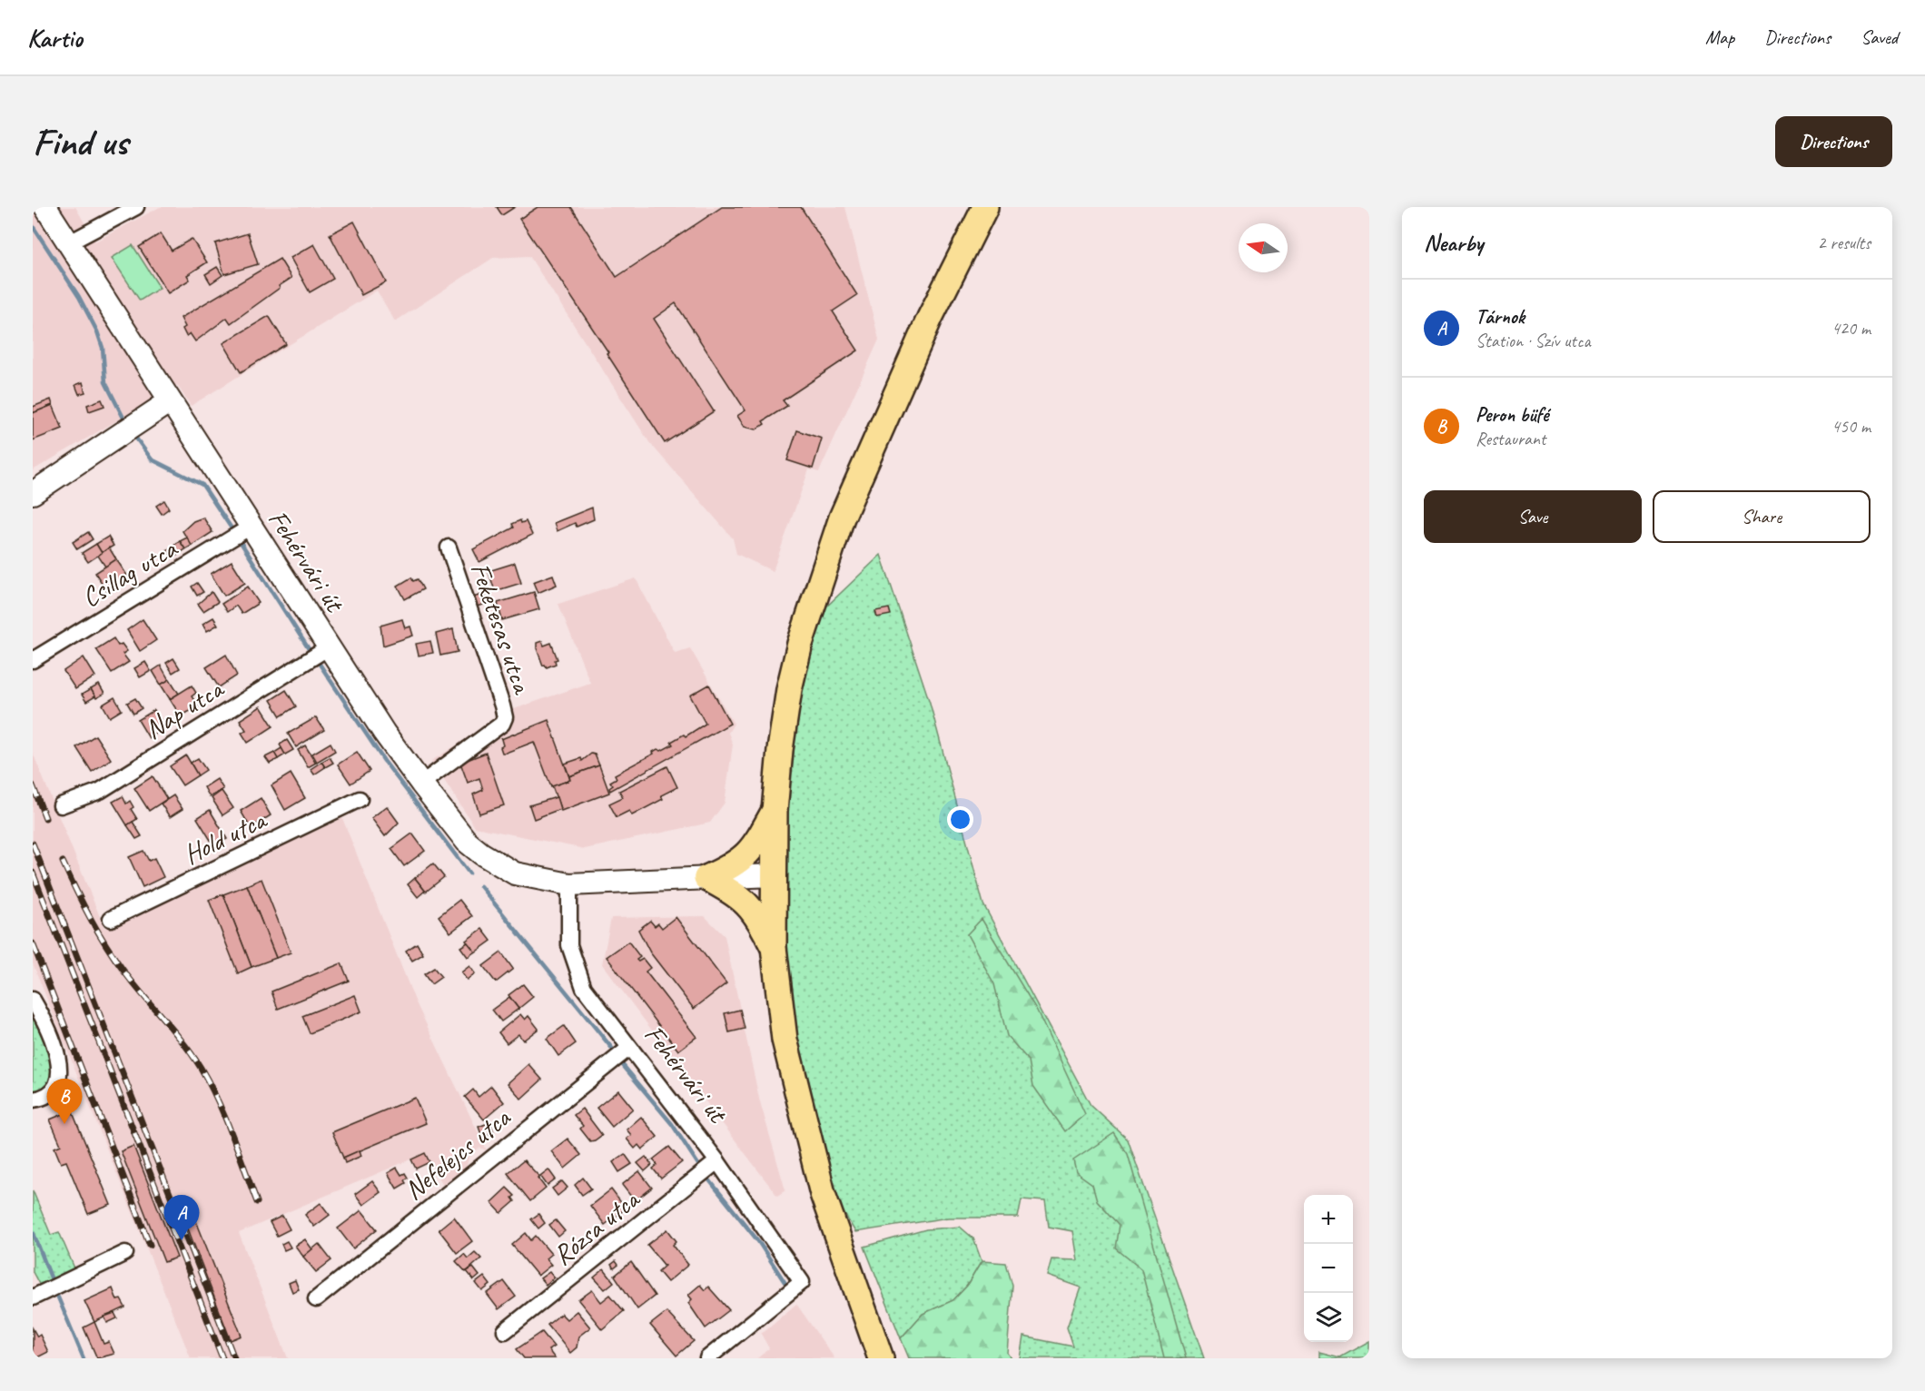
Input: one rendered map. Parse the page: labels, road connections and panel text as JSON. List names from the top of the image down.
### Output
{
  "streets": {
    "main road": ["Fehérvári út"],
    "street": [
      "Csillag utca",
      "Feketesas utca",
      "Nap utca",
      "Hold utca",
      "Nefelejcs utca",
      "Rózsa utca"
    ]
  },
  "crossings": [
    ["Fehérvári út", "Csillag utca"],
    ["Fehérvári út", "Feketesas utca"],
    ["Fehérvári út", "Nap utca"],
    ["Fehérvári út", "Nefelejcs utca"],
    ["Fehérvári út", "Rózsa utca"]
  ],
  "north": "left",
  "page": {
    "header": "Kartio",
    "nav": ["Map", "Directions", "Saved"],
    "buttons": [
      "Directions",
      ["Save", "Share"]
    ],
    "title": "Find us",
    "heading": ["Nearby", "2 results"],
    "list": [
      {
        "mark": "A",
        "name": "Tárnok",
        "note": "Station · Szív utca",
        "value": "420 m"
      },
      {
        "mark": "B",
        "name": "Peron büfé",
        "note": "Restaurant",
        "value": "450 m"
      }
    ],
    "pins": ["B", "A"],
    "map_buttons": ["+", "−"]
  }
}
